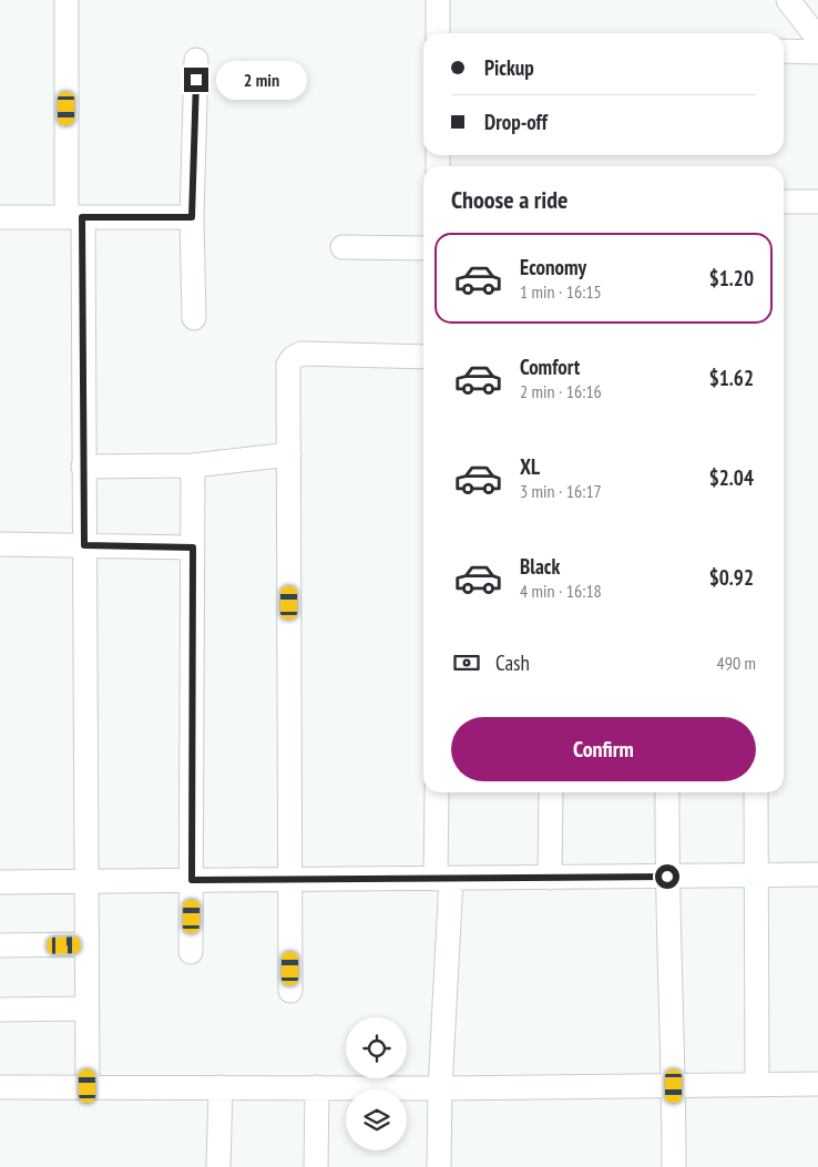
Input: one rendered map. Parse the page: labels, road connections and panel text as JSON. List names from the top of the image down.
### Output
{
  "page": {
    "banner": ["Pickup", "Drop-off"],
    "bubble": "2 min",
    "heading": "Choose a ride",
    "list": [
      {
        "name": "Economy",
        "note": "1 min · 16:15",
        "value": "$1.20"
      },
      {
        "name": "Comfort",
        "note": "2 min · 16:16",
        "value": "$1.62"
      },
      {
        "name": "XL",
        "note": "3 min · 16:17",
        "value": "$2.04"
      },
      {
        "name": "Black",
        "note": "4 min · 16:18",
        "value": "$0.92"
      }
    ],
    "pay": ["Cash", "490 m"],
    "buttons": "Confirm"
  }
}
